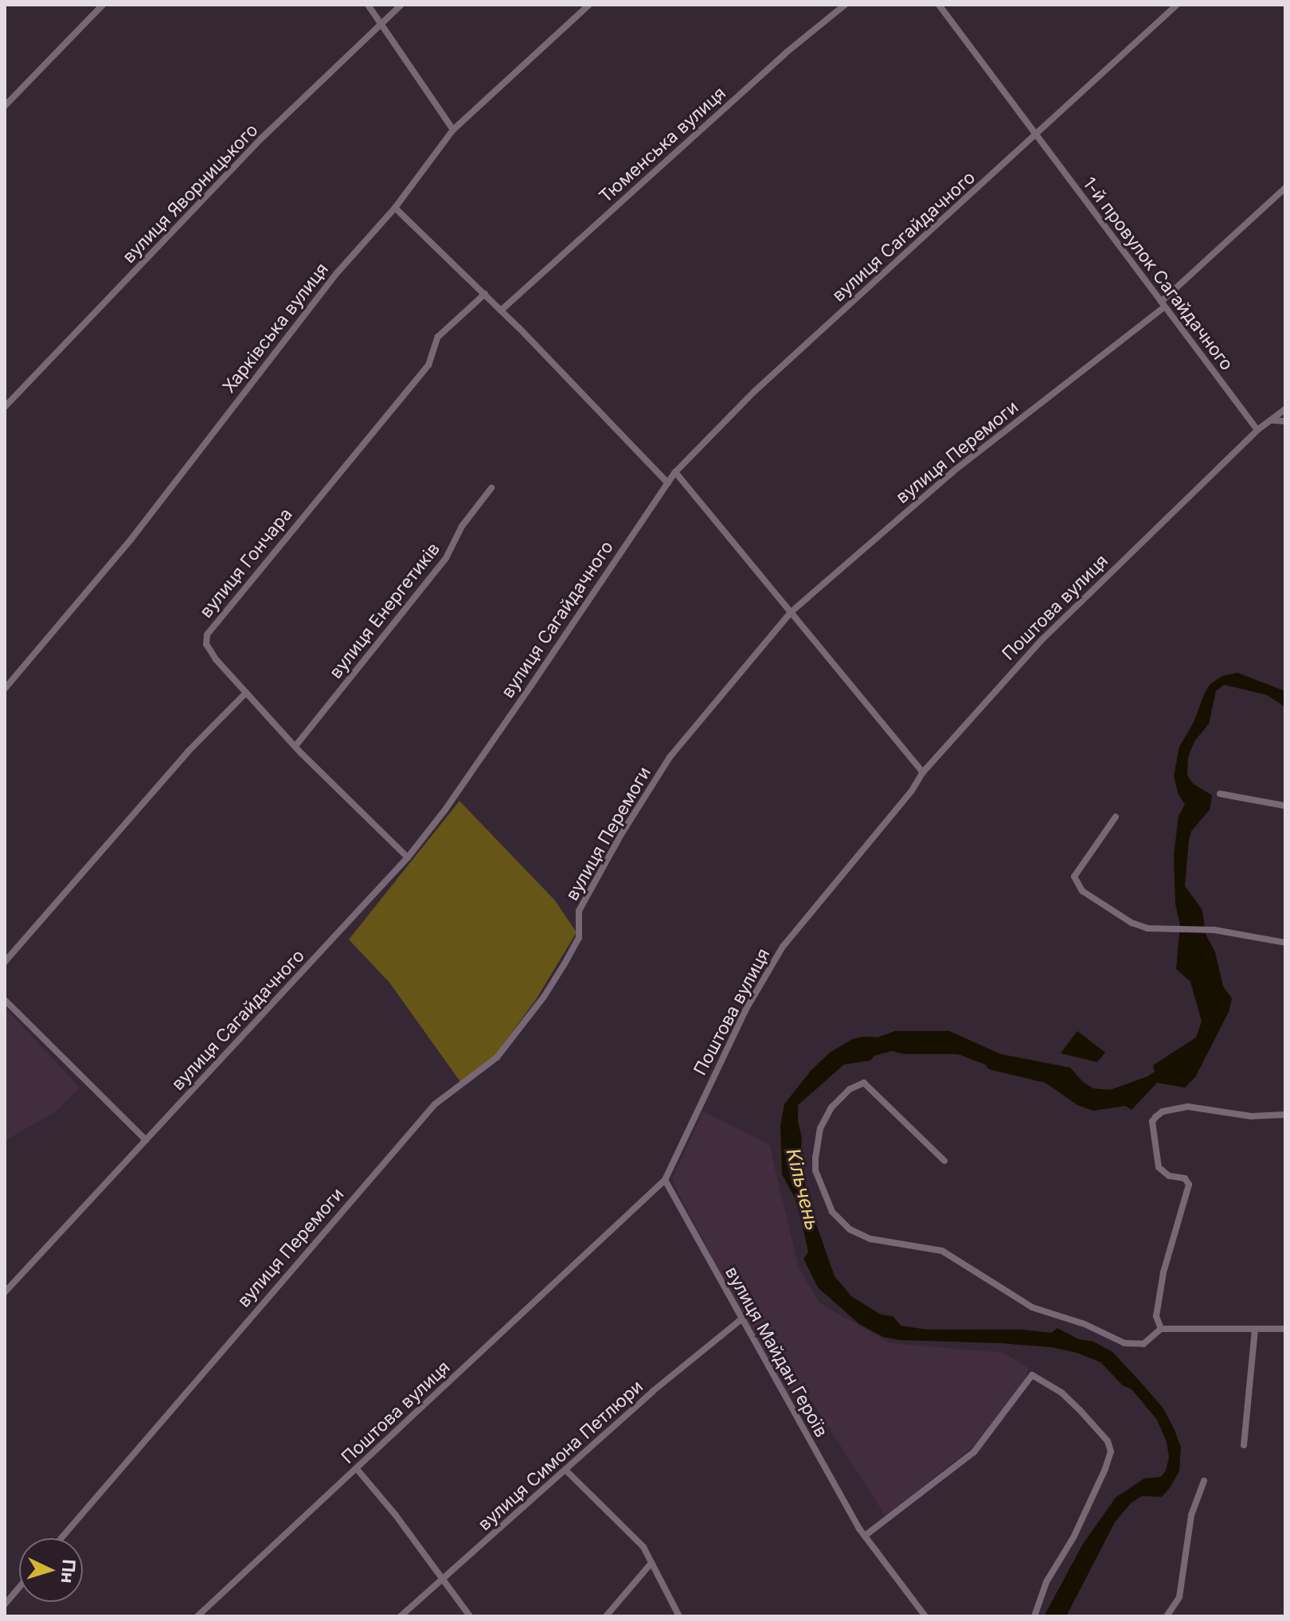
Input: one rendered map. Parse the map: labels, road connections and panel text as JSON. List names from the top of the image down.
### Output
{
  "streets": {
    "street": [
      "Тюменська вулиця",
      "вулиця Яворницького",
      "вулиця Сагайдачного",
      "1-й провулок Сагайдачного",
      "Харківська вулиця",
      "вулиця Перемоги",
      "вулиця Гончара",
      "Поштова вулиця",
      "вулиця Енергетиків",
      "вулиця Майдан Героїв",
      "вулиця Симона Петлюри"
    ]
  },
  "crossings": [
    ["вулиця Сагайдачного", "1-й провулок Сагайдачного"],
    ["вулиця Сагайдачного", "вулиця Гончара"],
    ["1-й провулок Сагайдачного", "вулиця Перемоги"],
    ["1-й провулок Сагайдачного", "Поштова вулиця"],
    ["вулиця Гончара", "вулиця Енергетиків"],
    ["Поштова вулиця", "вулиця Майдан Героїв"],
    ["вулиця Майдан Героїв", "вулиця Симона Петлюри"]
  ],
  "water": ["Кільчень"],
  "north": "right"
}
